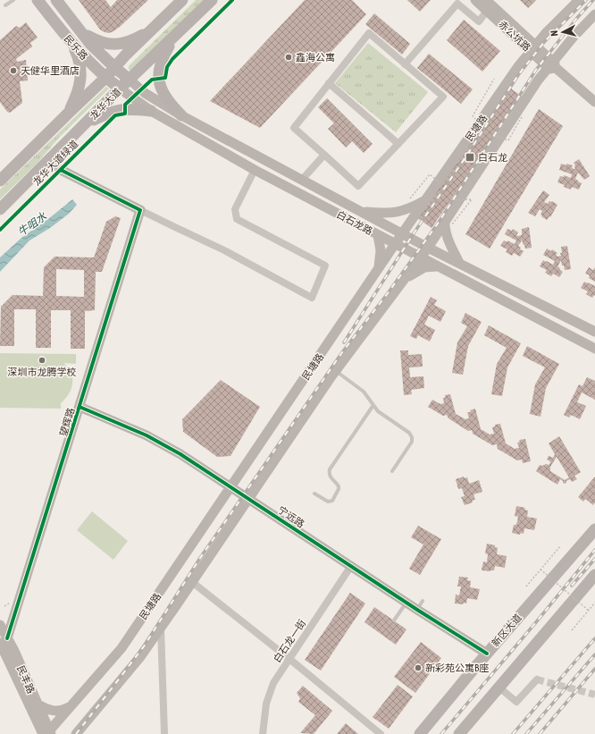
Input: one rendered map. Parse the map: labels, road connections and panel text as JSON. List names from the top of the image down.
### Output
{
  "streets": {
    "main road": [
      "赤公坑路",
      "民乐路",
      "龙华大道",
      "民塘路",
      "白石龙路",
      "望辉路",
      "宁远路",
      "新区大道",
      "民丰路"
    ],
    "street": ["白石龙一街"],
    "cycle path": ["龙华大道绿道"]
  },
  "crossings": [
    ["赤公坑路", "民塘路"],
    ["民乐路", "龙华大道"],
    ["民乐路", "白石龙路"],
    ["龙华大道", "白石龙路"],
    ["民塘路", "白石龙路"],
    ["民塘路", "宁远路"],
    ["民塘路", "民丰路"],
    ["望辉路", "宁远路"],
    ["望辉路", "民丰路"],
    ["宁远路", "新区大道"],
    ["宁远路", "白石龙一街"]
  ],
  "water": ["牛咀水"],
  "places": {
    "other": [
      "鑫海公寓",
      "天健华里酒店",
      "深圳市龙腾学校",
      "新彩苑公寓B座"
    ],
    "transit": ["白石龙"]
  },
  "north": "left"
}
